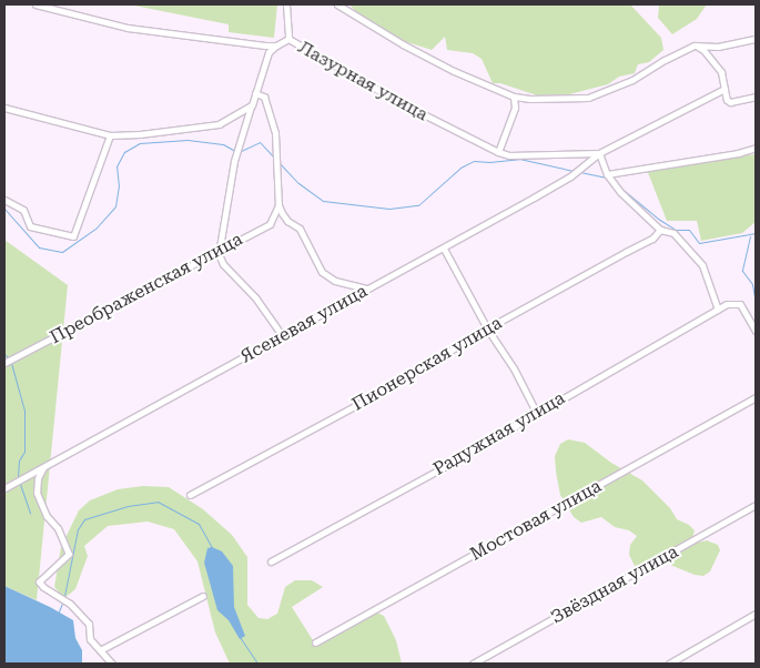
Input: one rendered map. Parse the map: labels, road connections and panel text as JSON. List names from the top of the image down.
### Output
{
  "streets": {
    "street": [
      "Лазурная улица",
      "Преображенская улица",
      "Ясеневая улица",
      "Пионерская улица",
      "Радужная улица",
      "Мостовая улица",
      "Звёздная улица"
    ]
  }
}
